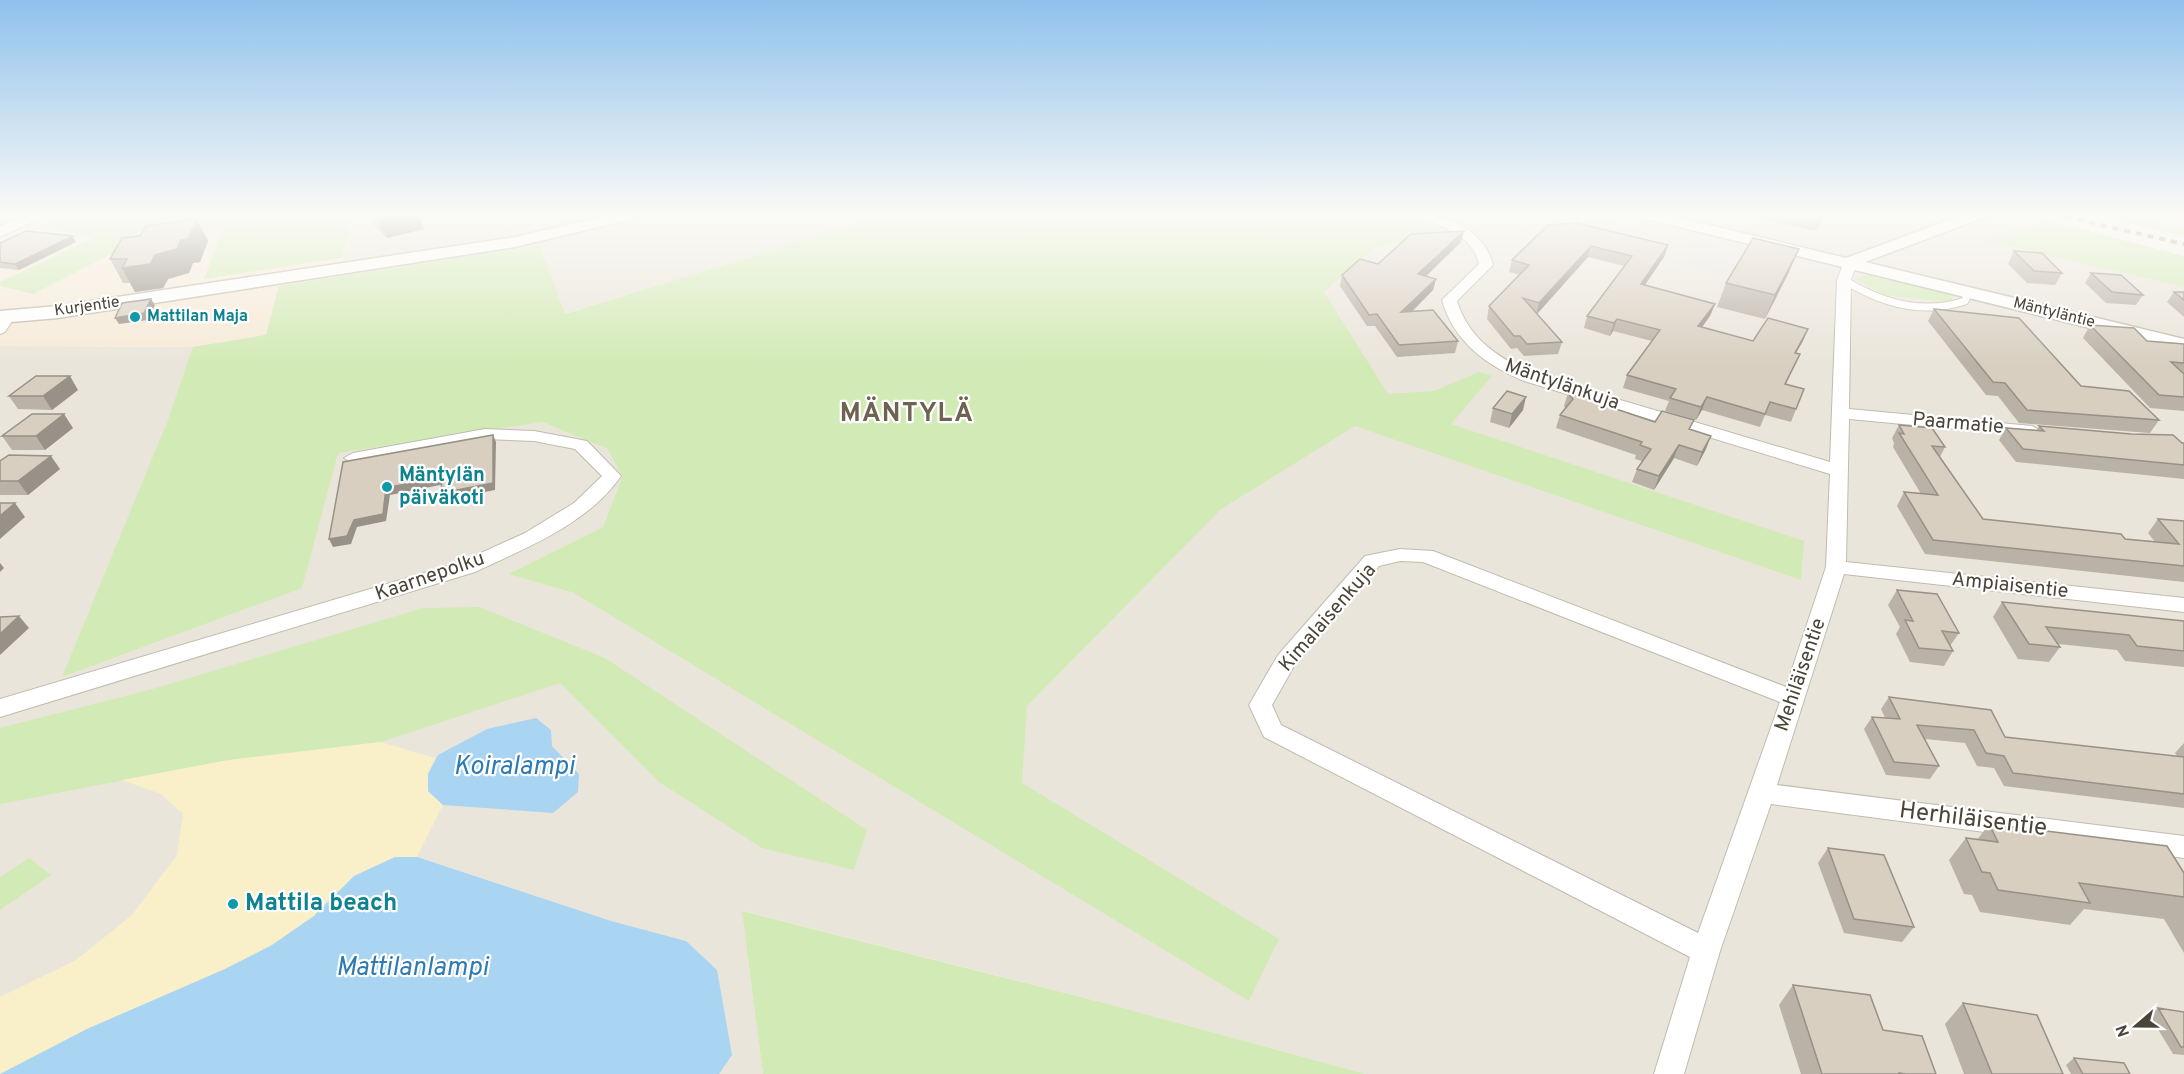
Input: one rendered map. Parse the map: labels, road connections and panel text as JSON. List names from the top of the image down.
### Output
{
  "streets": {
    "street": [
      "Kurjentie",
      "Mäntyläntie",
      "Mäntylänkuja",
      "Paarmatie",
      "Kaarnepolku",
      "Ampiaisentie",
      "Kimalaisenkuja",
      "Mehiläisentie",
      "Herhiläisentie"
    ]
  },
  "crossings": [
    ["Mäntyläntie", "Mehiläisentie"],
    ["Mäntylänkuja", "Mehiläisentie"],
    ["Paarmatie", "Mehiläisentie"],
    ["Ampiaisentie", "Mehiläisentie"],
    ["Kimalaisenkuja", "Mehiläisentie"],
    ["Mehiläisentie", "Herhiläisentie"]
  ],
  "districts": ["MÄNTYLÄ"],
  "water": ["Koiralampi", "Mattilanlampi"],
  "places": ["Mattilan Maja", "Mäntylän päiväkoti", "Mattila beach"],
  "north": "left"
}
